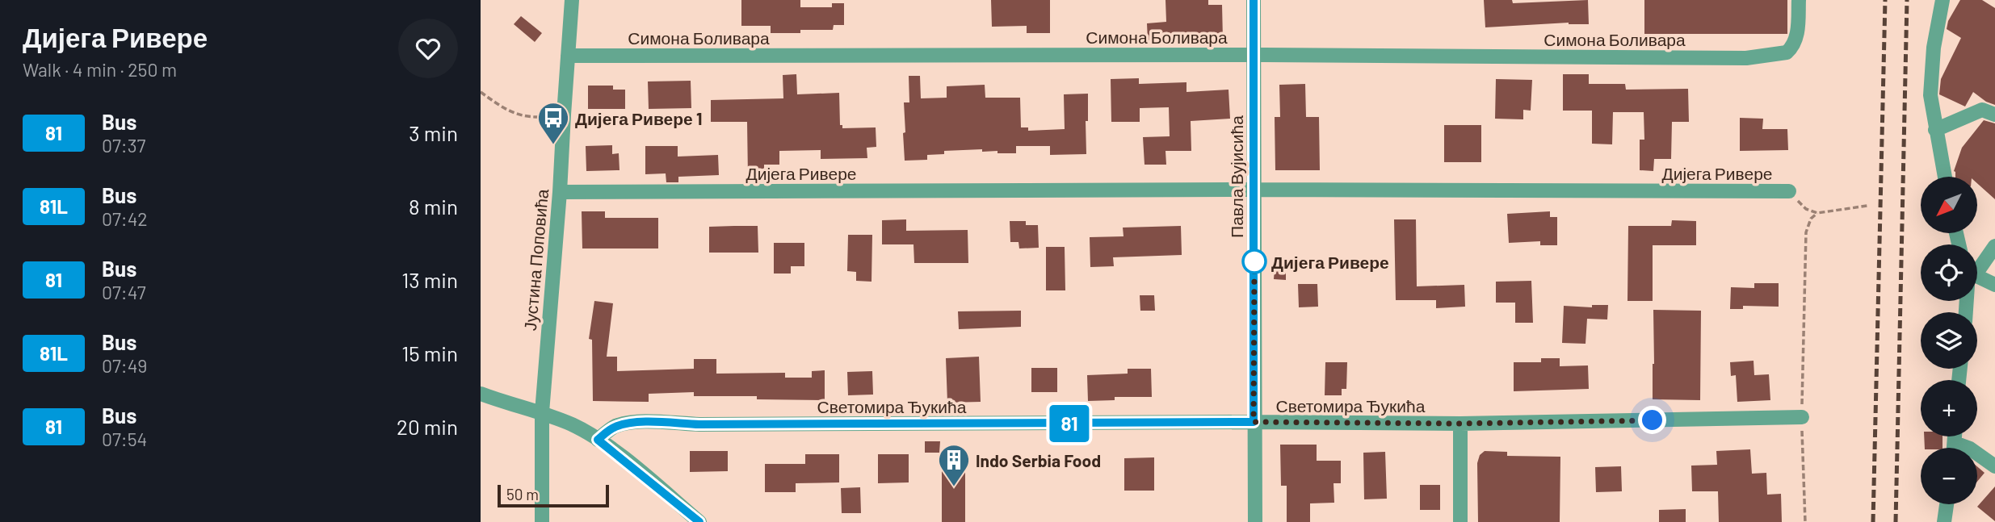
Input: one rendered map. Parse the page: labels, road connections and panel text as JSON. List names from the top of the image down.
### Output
{
  "streets": {
    "street": [
      "Симона Боливара",
      "Дијега Ривере",
      "Павла Вујисића",
      "Јустина Поповића",
      "Светомира Ђукића"
    ]
  },
  "crossings": [
    ["Симона Боливара", "Павла Вујисића"],
    ["Симона Боливара", "Јустина Поповића"],
    ["Дијега Ривере", "Павла Вујисића"],
    ["Дијега Ривере", "Јустина Поповића"],
    ["Павла Вујисића", "Светомира Ђукића"]
  ],
  "places": {
    "bus stop": ["Дијега Ривере 1"],
    "other": ["Дијега Ривере"],
    "building": ["Indo Serbia Food"]
  },
  "lines": ["bus line 81"],
  "scale_bar": "50 m",
  "north": "bottom left",
  "page": {
    "heading": ["Дијега Ривере", "Walk · 4 min · 250 m"],
    "on_map": "81",
    "list": [
      {
        "mark": "81",
        "name": "Bus",
        "note": "07:37",
        "value": "3 min"
      },
      {
        "mark": "81L",
        "name": "Bus",
        "note": "07:42",
        "value": "8 min"
      },
      {
        "mark": "81",
        "name": "Bus",
        "note": "07:47",
        "value": "13 min"
      },
      {
        "mark": "81L",
        "name": "Bus",
        "note": "07:49",
        "value": "15 min"
      },
      {
        "mark": "81",
        "name": "Bus",
        "note": "07:54",
        "value": "20 min"
      }
    ],
    "map_buttons": ["+", "−"],
    "scale": "50 m"
  }
}
